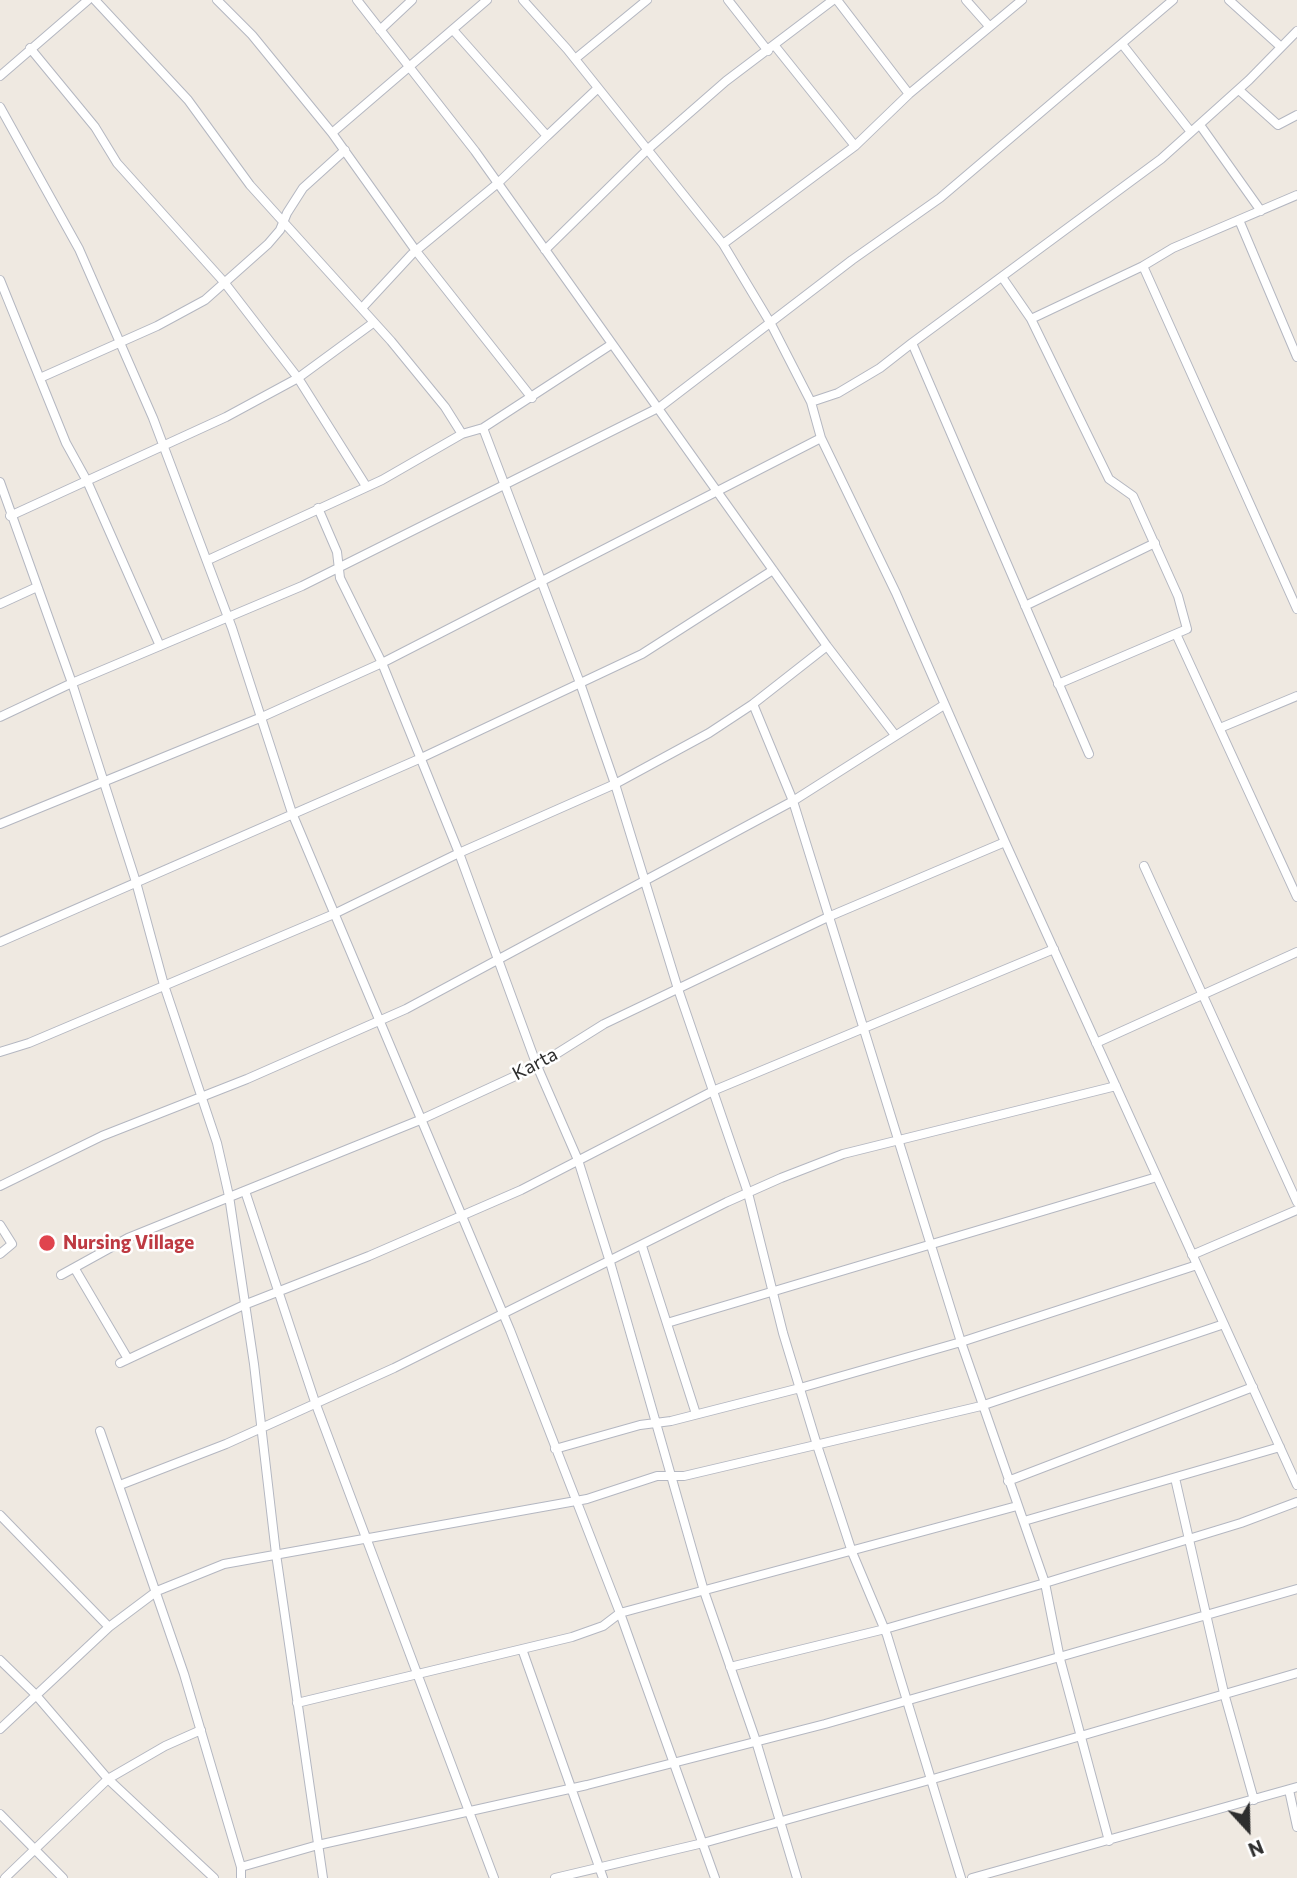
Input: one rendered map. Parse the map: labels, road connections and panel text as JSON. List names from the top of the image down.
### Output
{
  "streets": {
    "street": ["Karta"]
  },
  "places": ["Nursing Village"],
  "north": "bottom"
}
